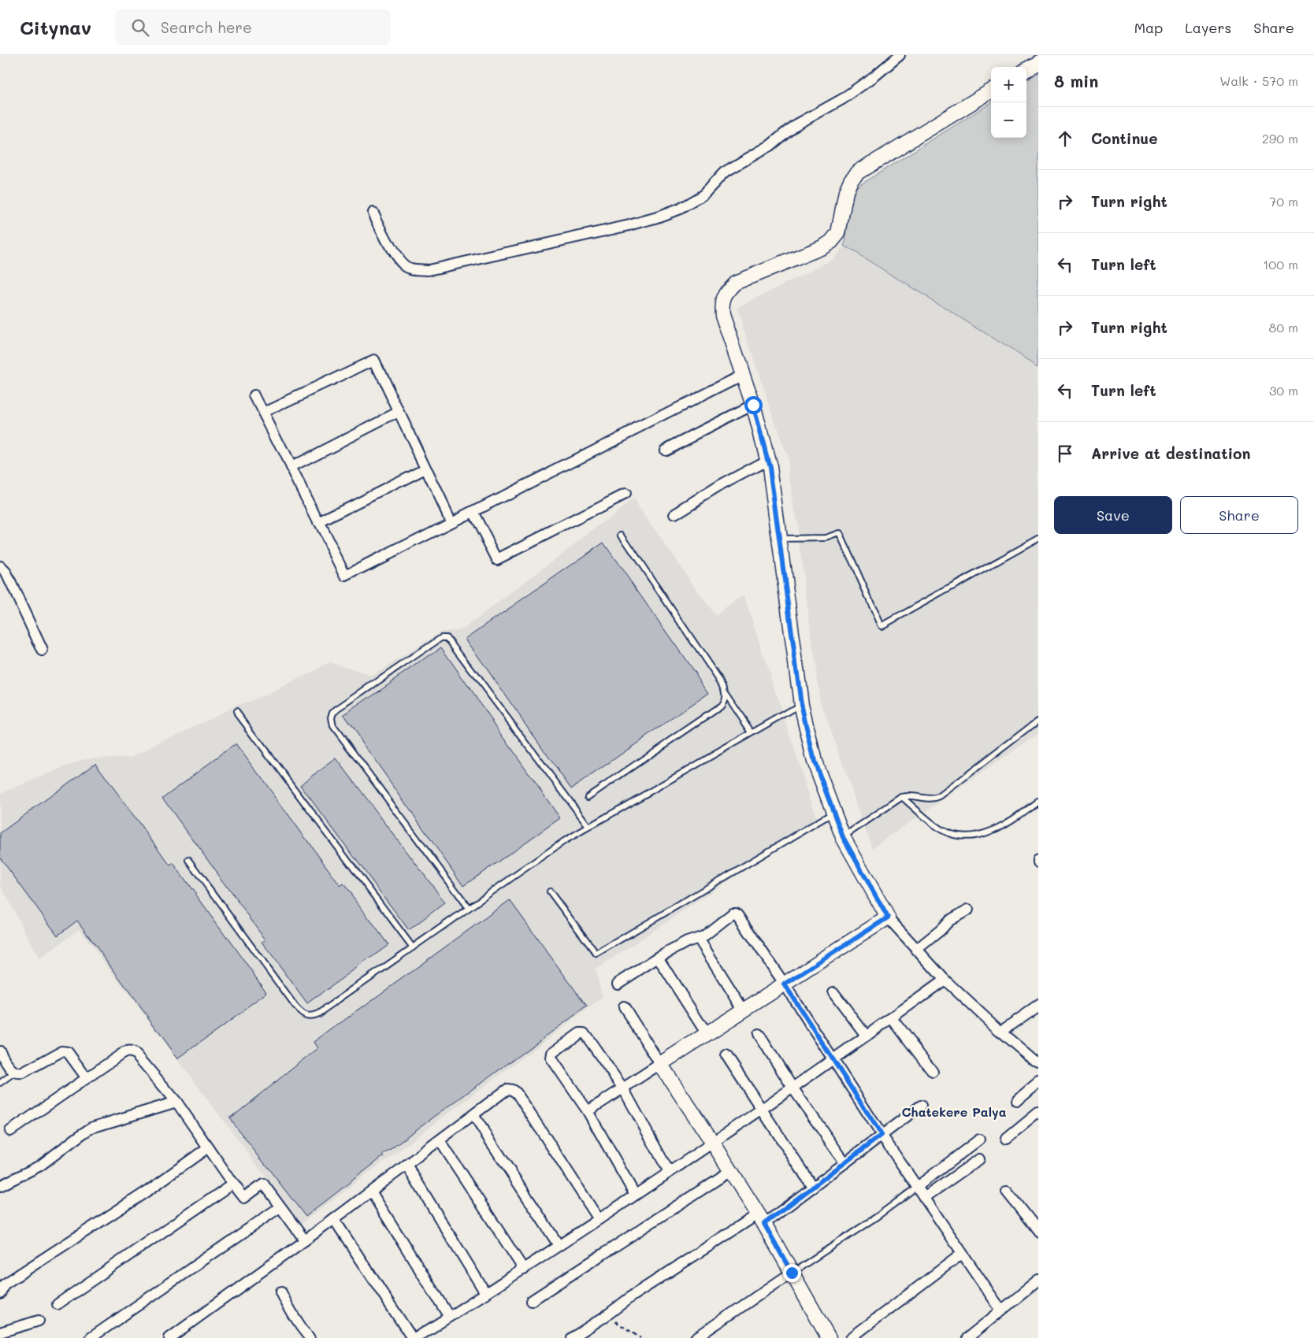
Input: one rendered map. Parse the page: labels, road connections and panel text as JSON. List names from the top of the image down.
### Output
{
  "districts": ["Chatekere Palya"],
  "page": {
    "header": "Citynav",
    "search": "Search here",
    "nav": ["Map", "Layers", "Share"],
    "heading": ["8 min", "Walk · 570 m"],
    "map_buttons": ["+", "−"],
    "list": [
      ["Continue", "290 m"],
      ["Turn right", "70 m"],
      ["Turn left", "100 m"],
      ["Turn right", "80 m"],
      ["Turn left", "30 m"],
      "Arrive at destination"
    ],
    "buttons": ["Save", "Share"]
  }
}
